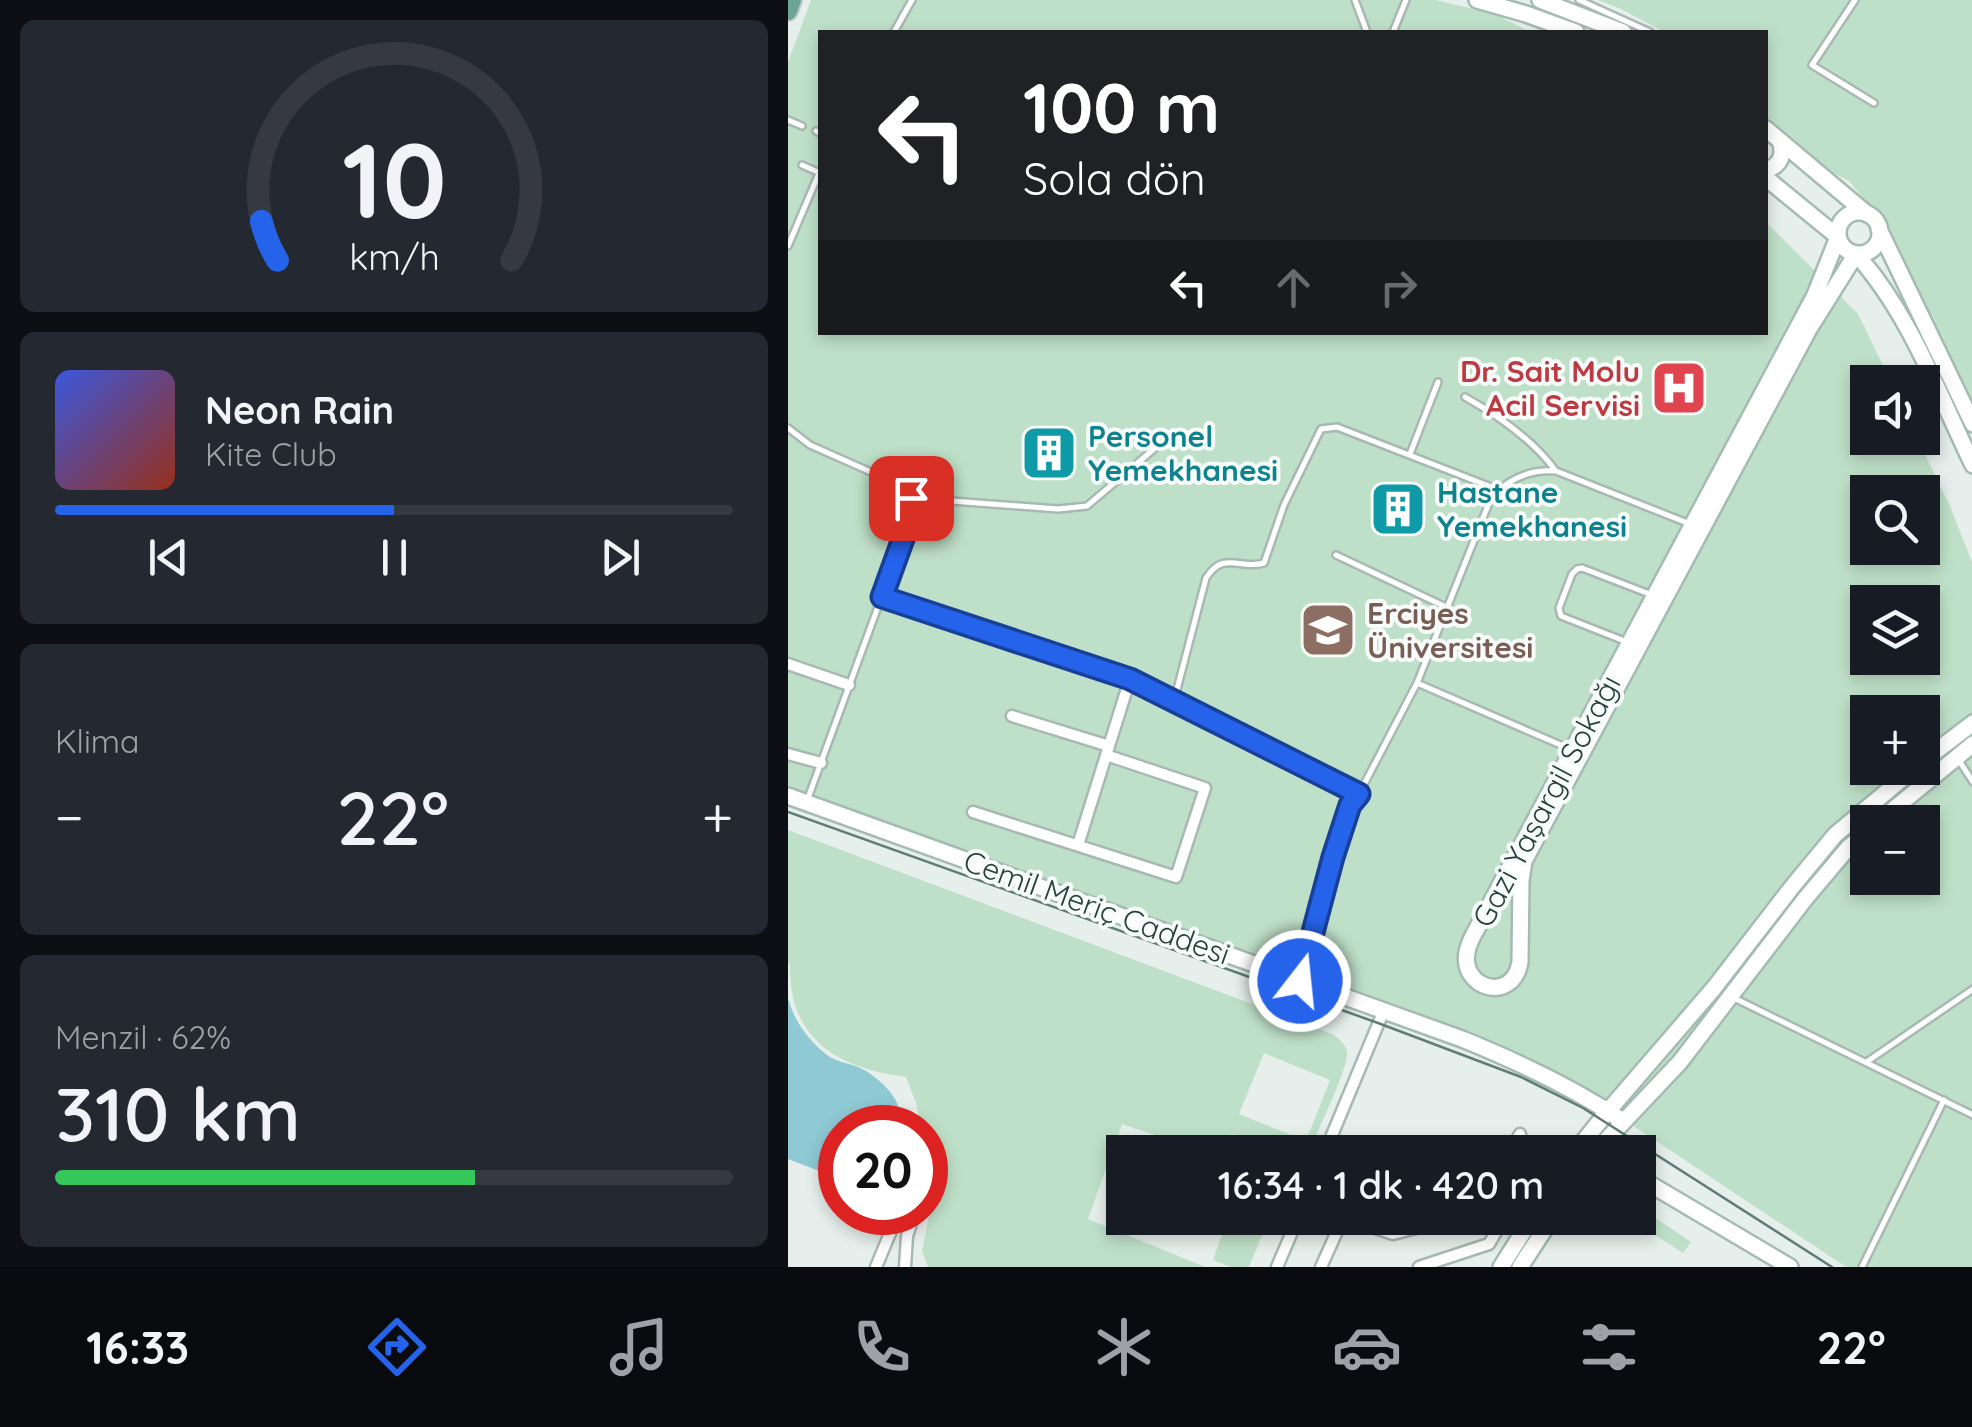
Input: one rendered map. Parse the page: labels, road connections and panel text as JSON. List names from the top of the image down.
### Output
{
  "streets": {
    "street": ["Gazi Yaşargil Sokağı", "Cemil Meriç Caddesi"]
  },
  "places": {
    "hospital": ["Dr. Sait Molu Acil Servisi"],
    "building": ["Personel Yemekhanesi", "Hastane Yemekhanesi"],
    "school or university": ["Erciyes Üniversitesi"]
  },
  "page": {
    "turn": ["100 m", "Sola dön"],
    "map_buttons": ["+", "−"],
    "song": ["Neon Rain", "Kite Club"],
    "tile": [
      "Klima",
      ["Menzil · 62%", "310 km"]
    ],
    "heat": ["−", "22°", "+"],
    "limit": "20",
    "trip": "16:34 · 1 dk · 420 m",
    "tabs": ["16:33", "22°"],
    "gauge": ["10", "km/h"]
  }
}
